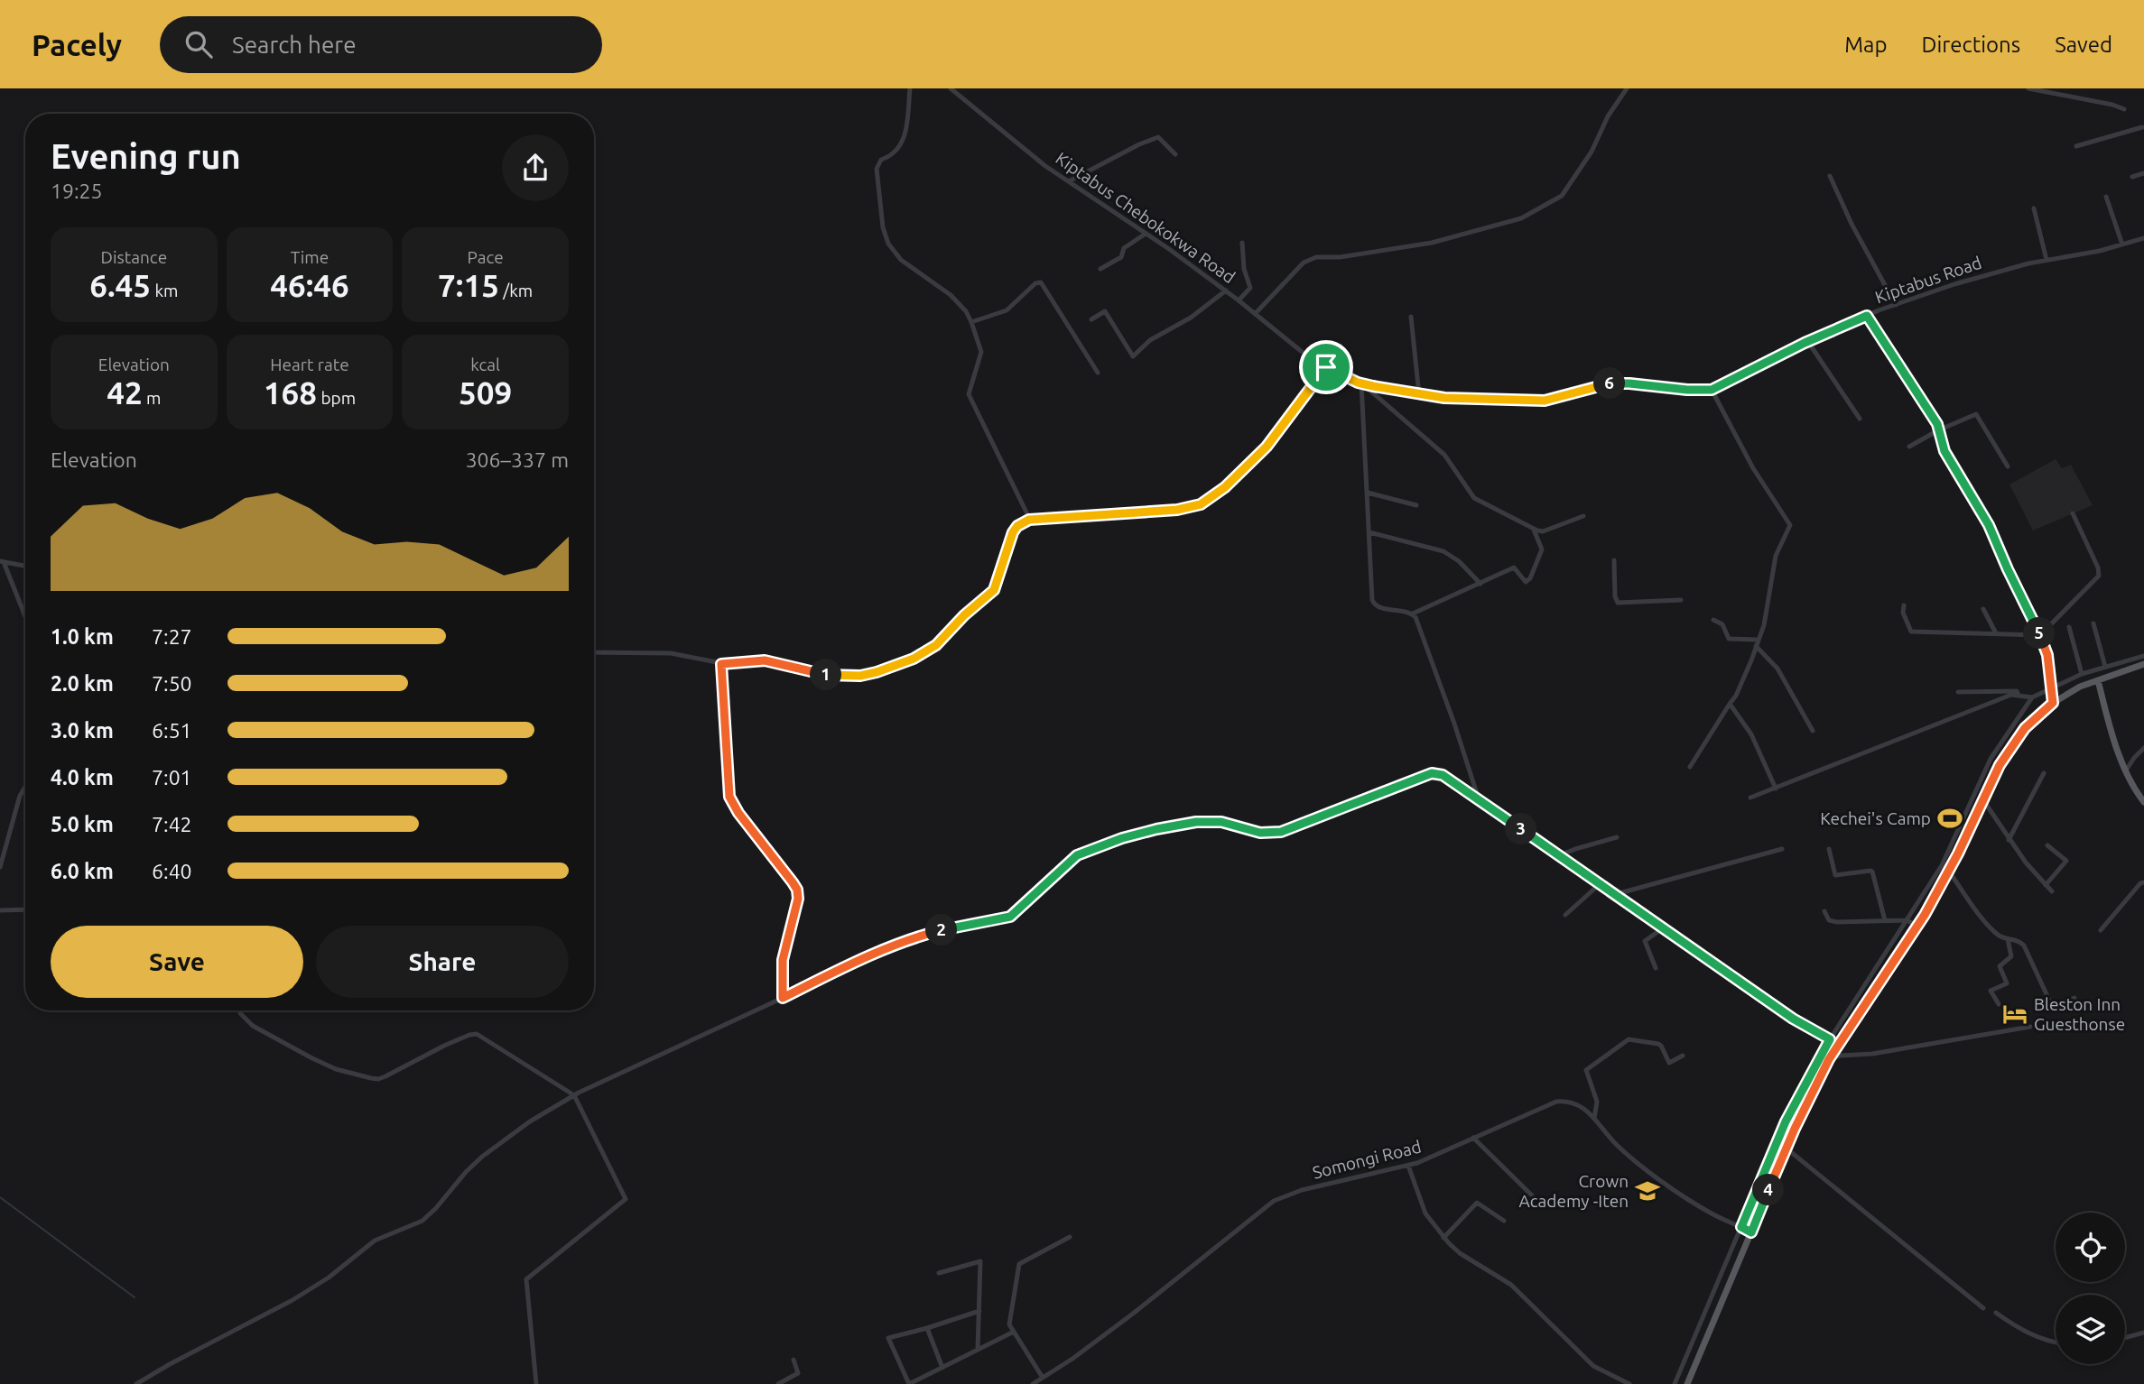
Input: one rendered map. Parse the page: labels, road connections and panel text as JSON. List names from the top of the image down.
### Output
{
  "streets": {
    "street": ["Kiptabus Chebokokwa Road", "Kiptabus Road", "Somongi Road"]
  },
  "places": {
    "sports": ["Kechei's Camp"],
    "hotel": ["Bleston Inn Guesthonse"],
    "school or university": ["Crown Academy -Iten"]
  },
  "page": {
    "header": "Pacely",
    "search": "Search here",
    "nav": ["Map", "Directions", "Saved"],
    "heading": ["Evening run", "19:25"],
    "stats": [
      ["Distance", "6.45 km"],
      ["Time", "46:46"],
      ["Pace", "7:15 /km"],
      ["Elevation", "42 m"],
      ["Heart rate", "168 bpm"],
      ["kcal", "509"]
    ],
    "pins": [
      "6",
      "5",
      "1",
      "3",
      "2",
      "4"
    ],
    "chart": ["Elevation", "306–337 m"],
    "list": [
      {
        "name": "1.0 km",
        "note": "7:27"
      },
      {
        "name": "2.0 km",
        "note": "7:50"
      },
      {
        "name": "3.0 km",
        "note": "6:51"
      },
      {
        "name": "4.0 km",
        "note": "7:01"
      },
      {
        "name": "5.0 km",
        "note": "7:42"
      },
      {
        "name": "6.0 km",
        "note": "6:40"
      }
    ],
    "buttons": ["Save", "Share"]
  }
}
